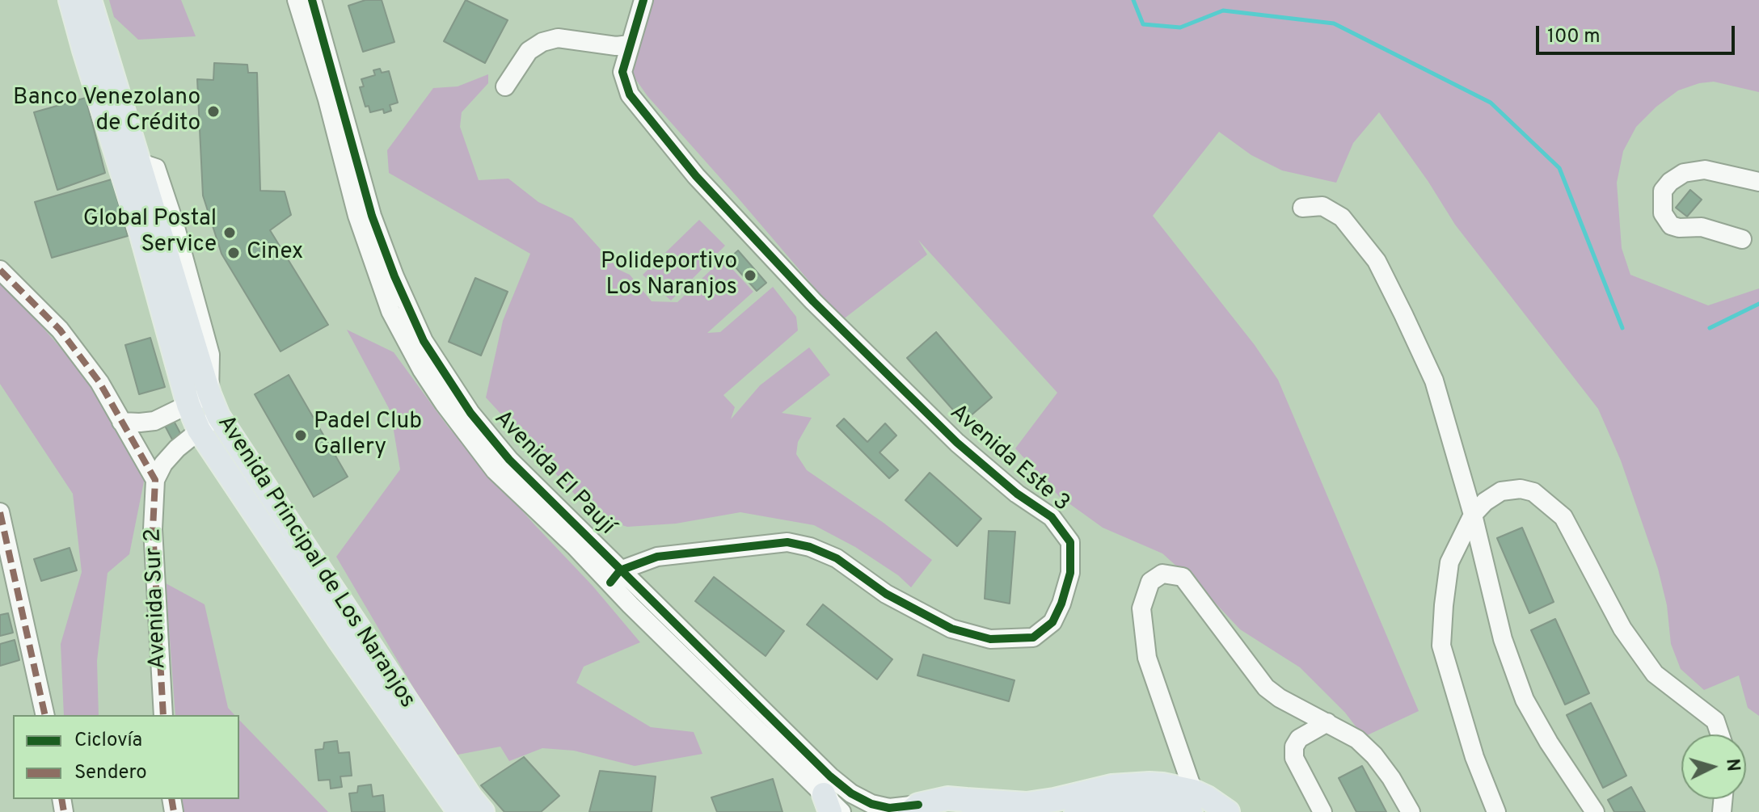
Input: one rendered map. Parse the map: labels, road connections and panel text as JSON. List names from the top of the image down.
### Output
{
  "streets": {
    "main road": ["Avenida Principal de Los Naranjos"],
    "street": ["Avenida Este 3", "Avenida El Paují", "Avenida Sur 2"]
  },
  "crossings": [
    ["Avenida Este 3", "Avenida El Paují"]
  ],
  "places": [
    "Banco Venezolano de Crédito",
    "Global Postal Service",
    "Cinex",
    "Polideportivo Los Naranjos",
    "Padel Club Gallery"
  ],
  "legend": ["Ciclovía", "Sendero"],
  "scale_bar": "100 m",
  "north": "right"
}
